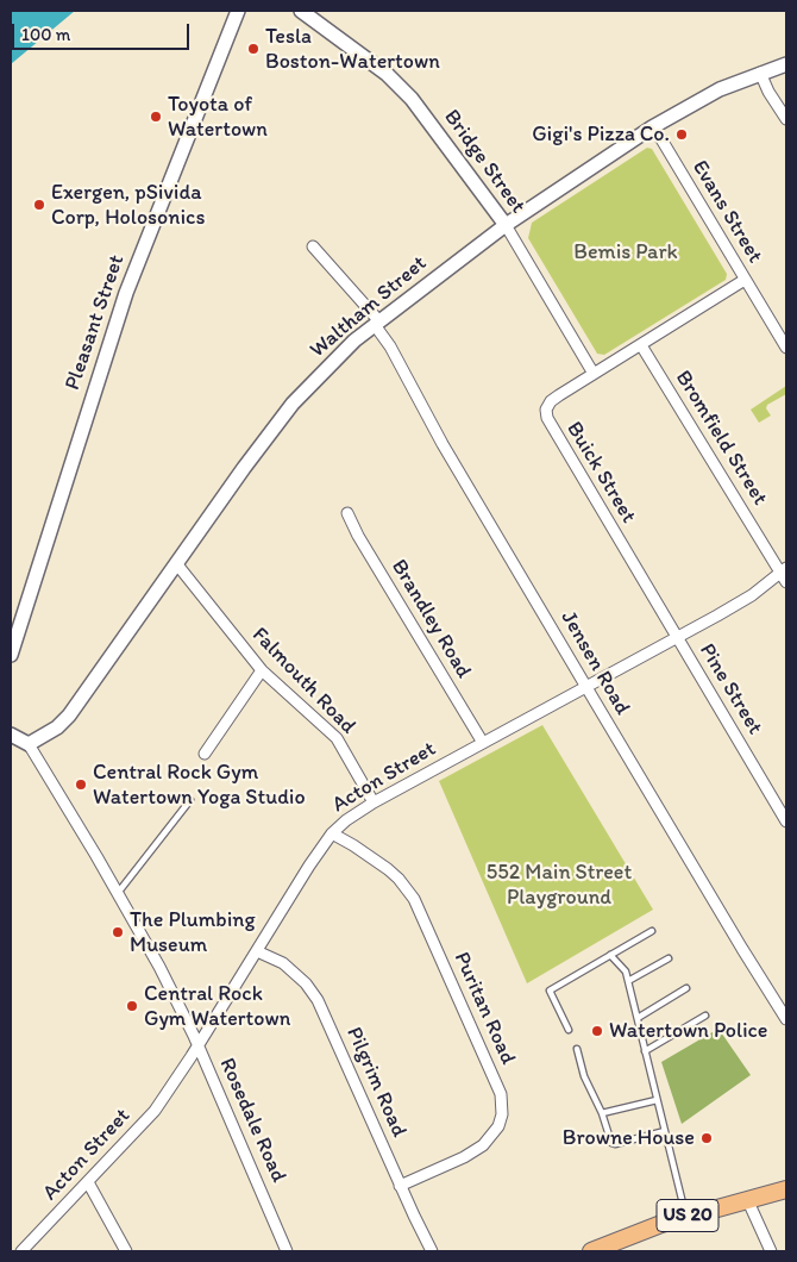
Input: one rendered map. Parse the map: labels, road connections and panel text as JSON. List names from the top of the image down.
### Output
{
  "streets": {
    "main road": ["US 20"],
    "street": [
      "Bridge Street",
      "Evans Street",
      "Waltham Street",
      "Pleasant Street",
      "Bromfield Street",
      "Buick Street",
      "Brandley Road",
      "Jensen Road",
      "Falmouth Road",
      "Pine Street",
      "Acton Street",
      "Puritan Road",
      "Pilgrim Road",
      "Rosedale Road"
    ]
  },
  "crossings": [
    ["Bridge Street", "Waltham Street"],
    ["Bridge Street", "Buick Street"],
    ["Evans Street", "Waltham Street"],
    ["Evans Street", "Buick Street"],
    ["Waltham Street", "Jensen Road"],
    ["Waltham Street", "Falmouth Road"],
    ["Waltham Street", "Rosedale Road"],
    ["Bromfield Street", "Buick Street"],
    ["Bromfield Street", "Acton Street"],
    ["Buick Street", "Pine Street"],
    ["Buick Street", "Acton Street"],
    ["Brandley Road", "Acton Street"],
    ["Jensen Road", "Acton Street"],
    ["Falmouth Road", "Acton Street"],
    ["Pine Street", "Acton Street"],
    ["Acton Street", "Puritan Road"],
    ["Acton Street", "Pilgrim Road"],
    ["Acton Street", "Rosedale Road"],
    ["Puritan Road", "Pilgrim Road"]
  ],
  "parks": ["Bemis Park", "552 Main Street Playground"],
  "places": [
    "Tesla Boston-Watertown",
    "Toyota of Watertown",
    "Gigi's Pizza Co.",
    "Exergen, pSivida Corp, Holosonics",
    "Central Rock Gym Watertown Yoga Studio",
    "The Plumbing Museum",
    "Central Rock Gym Watertown",
    "Watertown Police",
    "Browne House"
  ],
  "scale_bar": "100 m"
}
